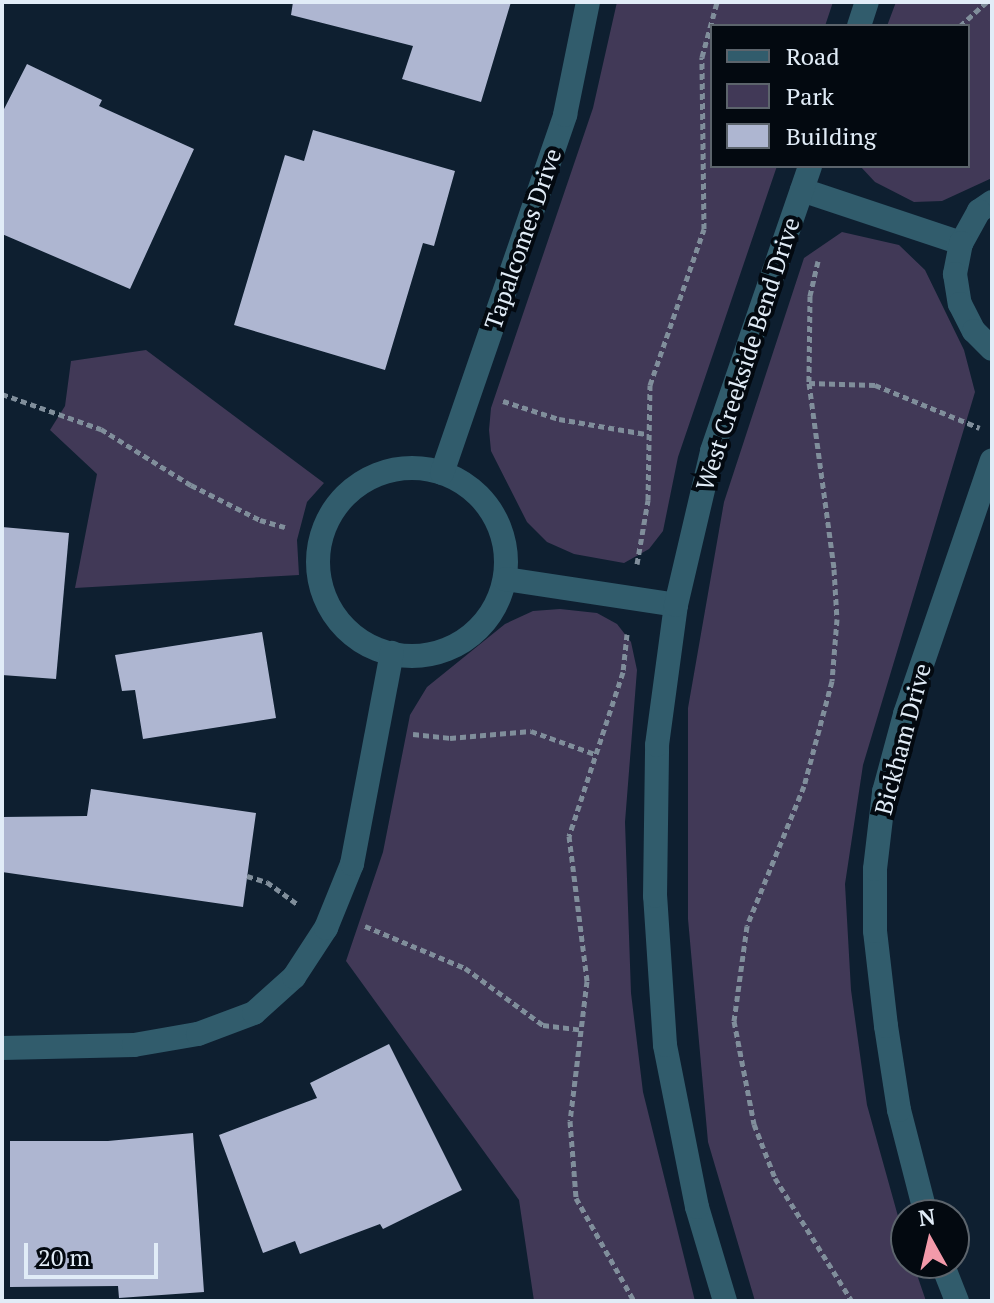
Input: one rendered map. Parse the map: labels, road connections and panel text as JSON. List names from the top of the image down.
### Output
{
  "streets": {
    "street": ["Tapalcomes Drive", "West Creekside Bend Drive", "Bickham Drive"]
  },
  "legend": ["Road", "Park", "Building"],
  "scale_bar": "20 m",
  "north": "top"
}
